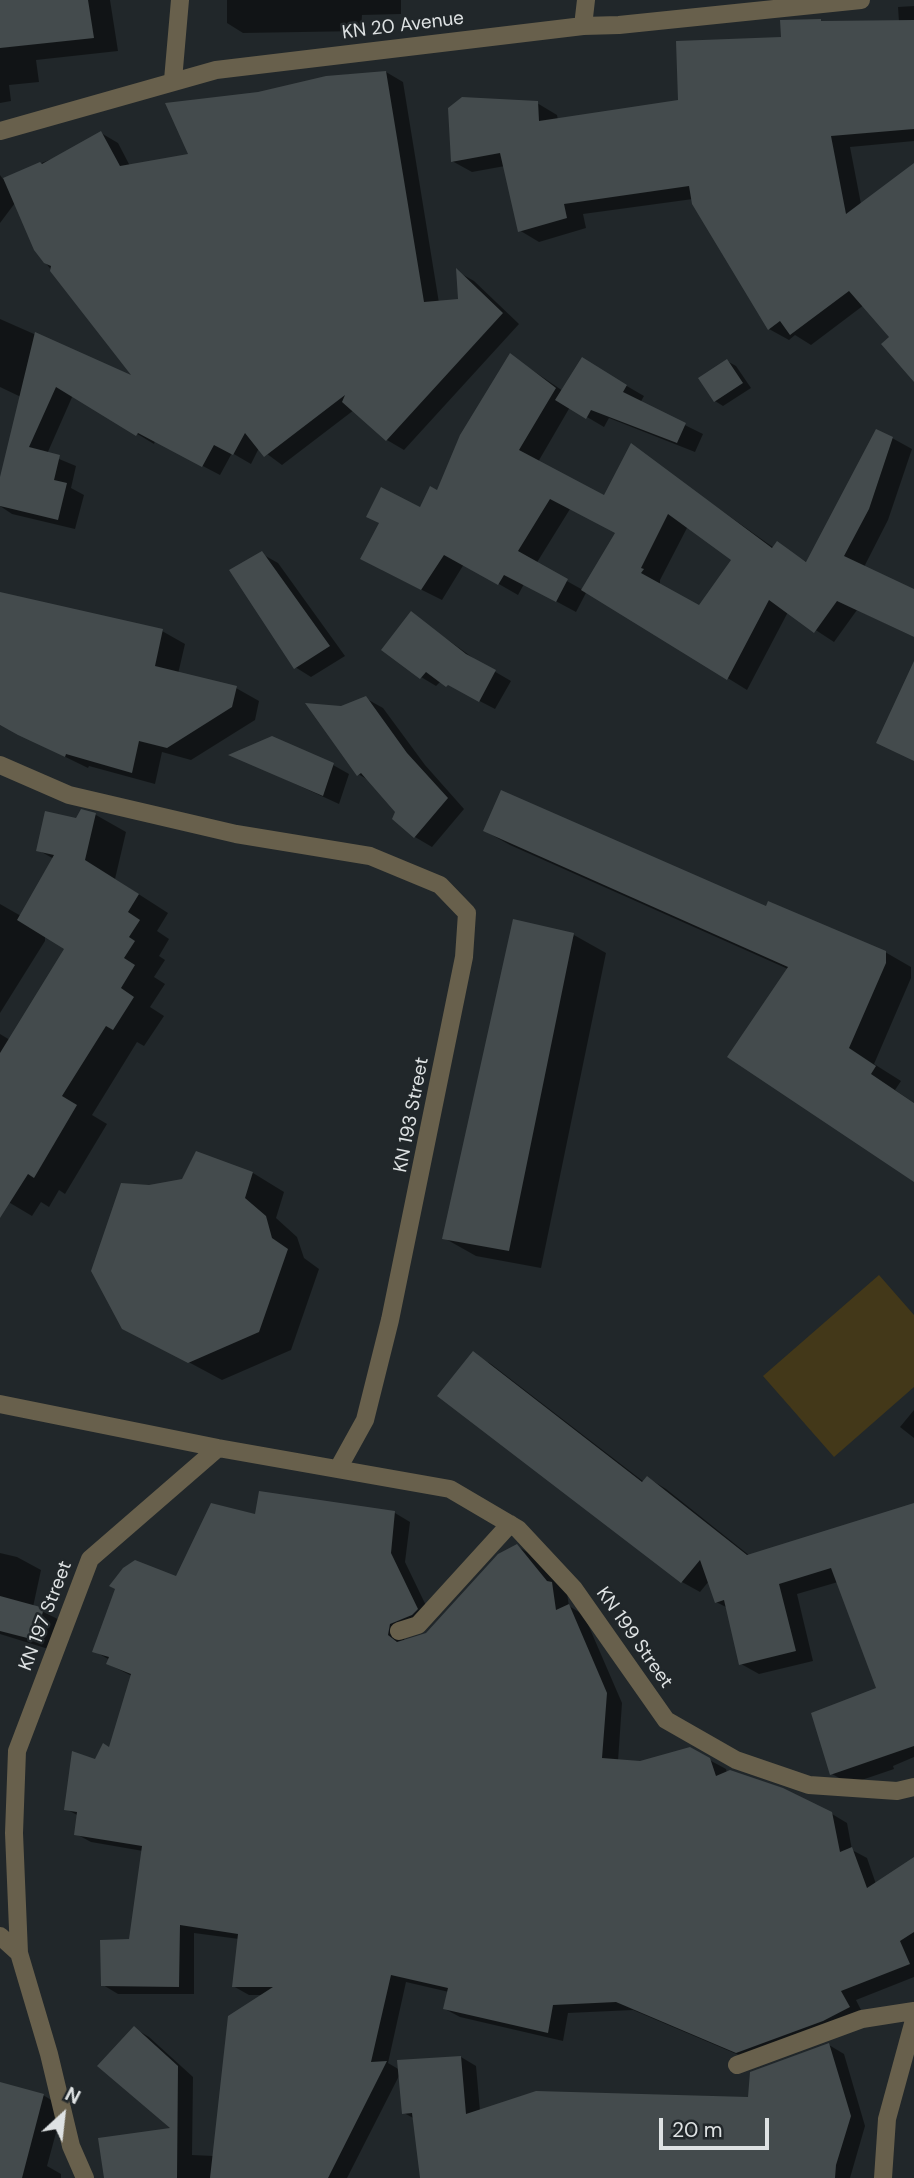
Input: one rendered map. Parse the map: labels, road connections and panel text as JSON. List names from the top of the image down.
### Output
{
  "streets": {
    "street": [
      "KN 20 Avenue",
      "KN 193 Street",
      "KN 197 Street",
      "KN 199 Street"
    ]
  },
  "crossings": [
    ["KN 193 Street", "KN 199 Street"]
  ],
  "scale_bar": "20 m",
  "north": "top right"
}
